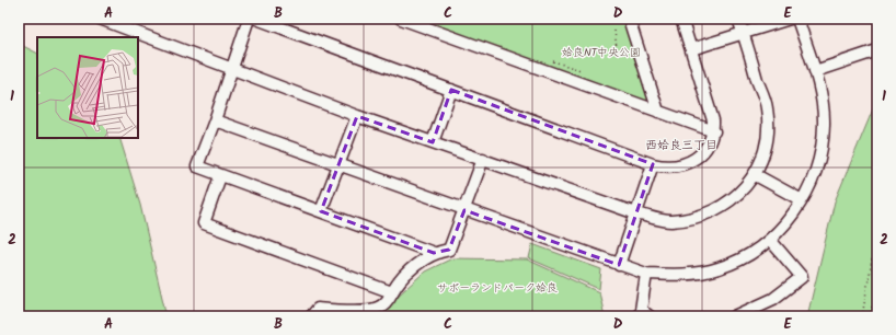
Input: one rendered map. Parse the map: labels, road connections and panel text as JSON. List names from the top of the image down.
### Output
{
  "districts": ["西姶良三丁目"],
  "parks": ["姶良NT中央公園", "サボーランドパーク姶良"],
  "grid": {
    "columns": [
      "A",
      "B",
      "C",
      "D",
      "E"
    ],
    "rows": ["1", "2"]
  }
}
